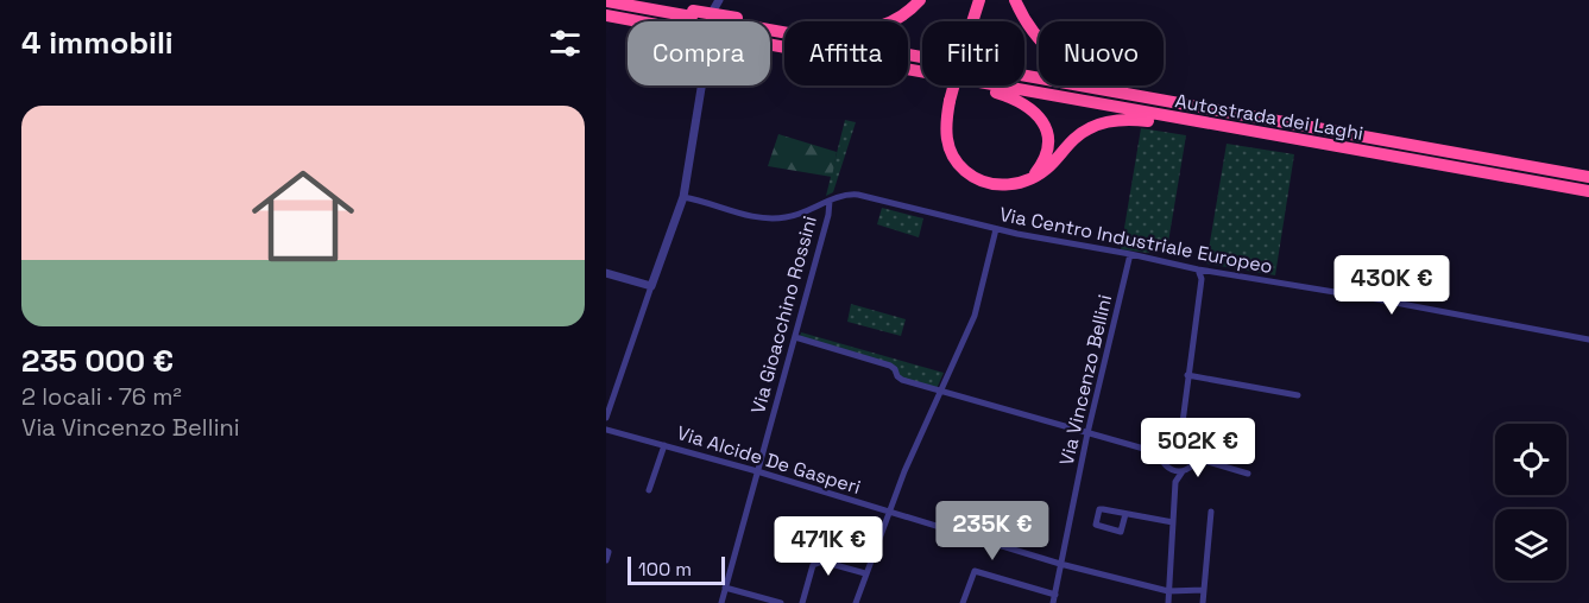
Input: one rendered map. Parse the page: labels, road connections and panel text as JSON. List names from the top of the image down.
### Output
{
  "streets": {
    "highway": ["Autostrada dei Laghi"],
    "street": [
      "Via Centro Industriale Europeo",
      "Via Gioacchino Rossini",
      "Via Vincenzo Bellini",
      "Via Alcide De Gasperi"
    ]
  },
  "crossings": [
    ["Via Centro Industriale Europeo", "Via Gioacchino Rossini"],
    ["Via Centro Industriale Europeo", "Via Vincenzo Bellini"],
    ["Via Gioacchino Rossini", "Via Alcide De Gasperi"],
    ["Via Vincenzo Bellini", "Via Alcide De Gasperi"]
  ],
  "scale_bar": "100 m",
  "page": {
    "heading": "4 immobili",
    "chip": [
      "Compra",
      "Affitta",
      "Filtri",
      "Nuovo"
    ],
    "list": [
      {
        "name": "235 000 €",
        "note": "2 locali · 76 m² · Via Vincenzo Bellini"
      }
    ],
    "price": [
      "430K €",
      "502K €",
      "235K €",
      "471K €"
    ],
    "scale": "100 m"
  }
}
